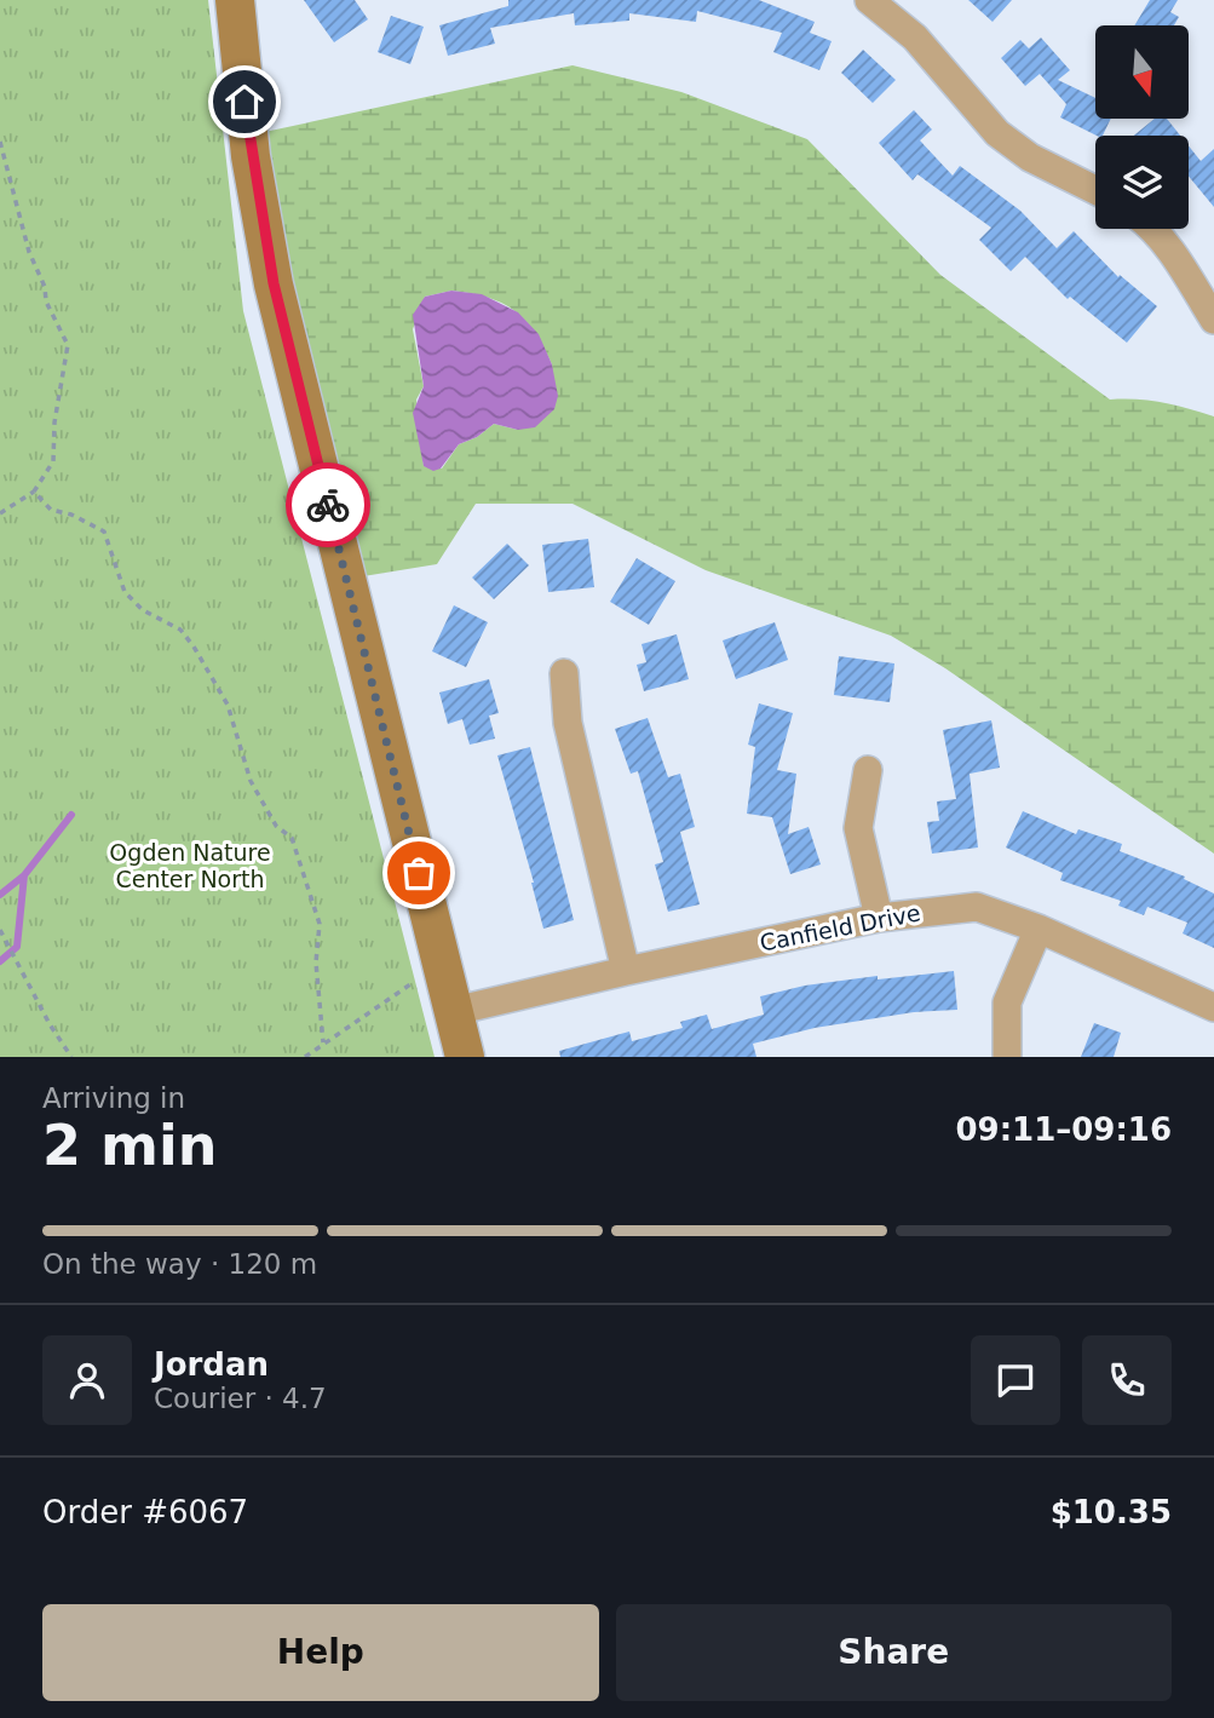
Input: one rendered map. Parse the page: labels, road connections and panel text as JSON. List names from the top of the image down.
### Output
{
  "streets": {
    "street": ["Canfield Drive"]
  },
  "parks": ["Ogden Nature Center North"],
  "north": "bottom",
  "page": {
    "heading": ["2 min", "Arriving in", "09:11–09:16"],
    "panel": [
      "Jordan",
      "Courier · 4.7",
      "Order #6067",
      "$10.35"
    ],
    "bar": "On the way · 120 m",
    "buttons": ["Help", "Share"]
  }
}
